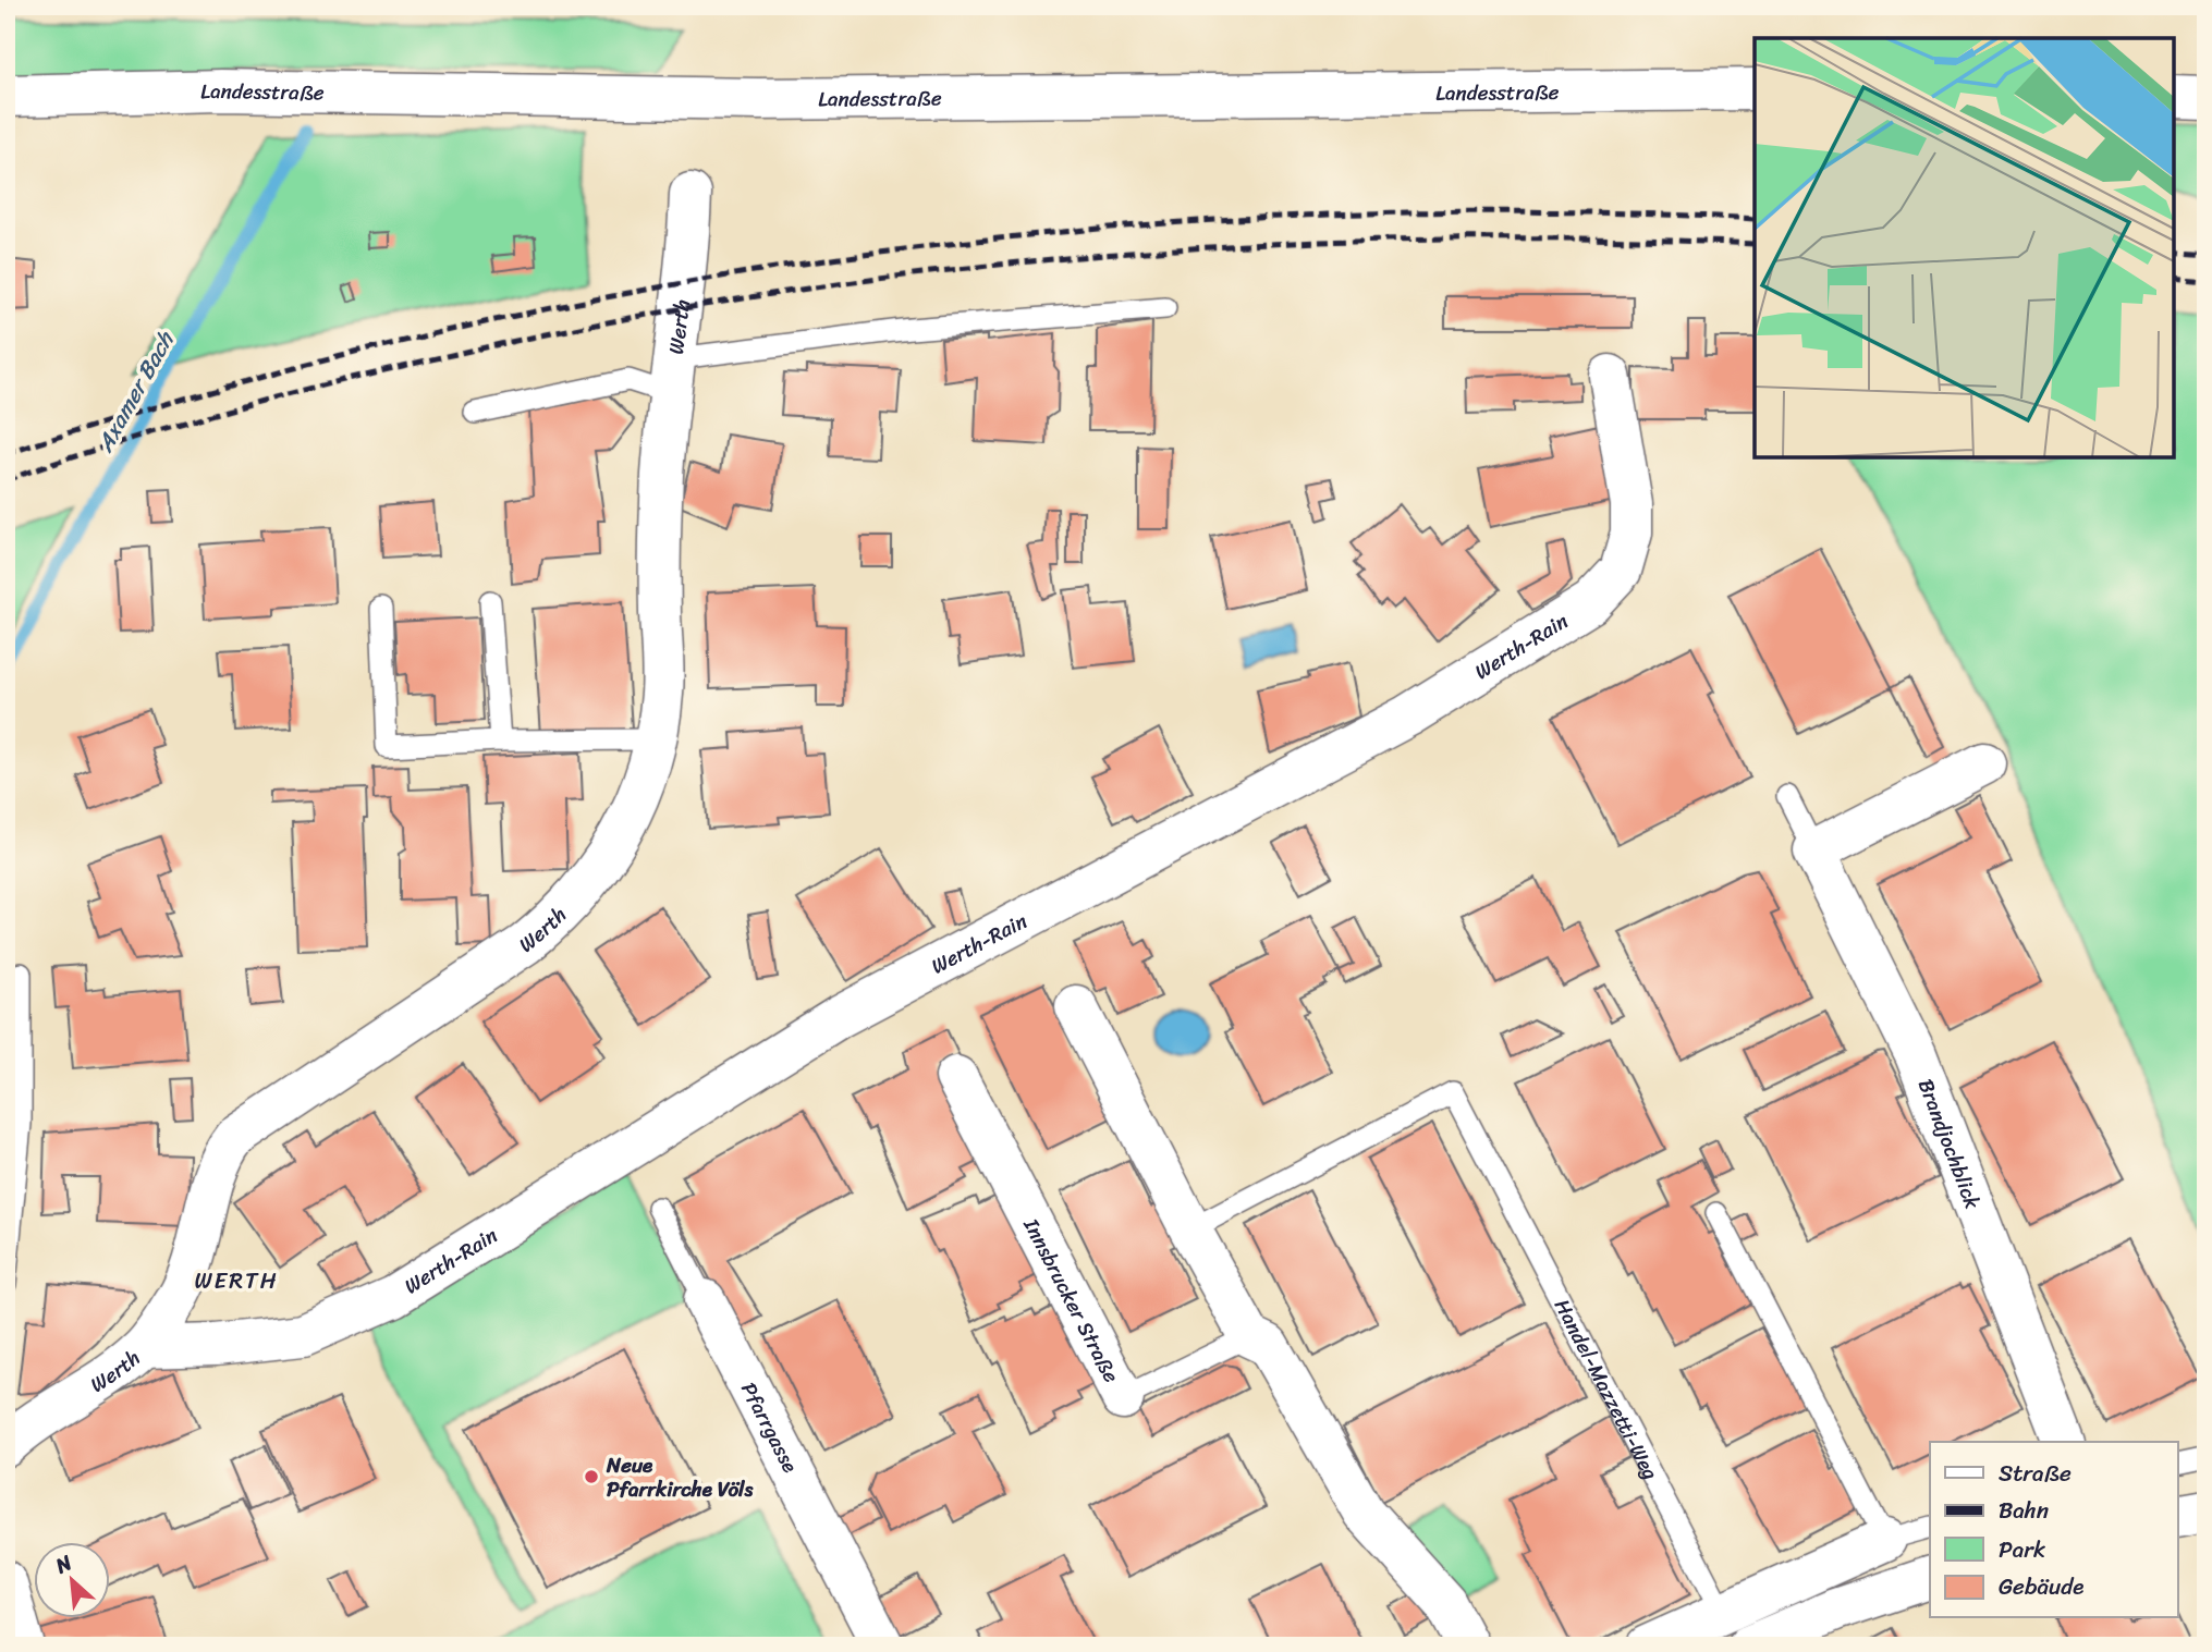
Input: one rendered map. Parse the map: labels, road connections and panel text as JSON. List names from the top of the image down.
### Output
{
  "streets": {
    "street": [
      "Landesstraße",
      "Werth",
      "Werth-Rain",
      "Brandjochblick",
      "Innsbrucker Straße",
      "Pfarrgasse"
    ],
    "lane": ["Handel-Mazzetti-Weg"]
  },
  "crossings": [
    ["Werth", "Werth-Rain"]
  ],
  "districts": ["WERTH"],
  "water": ["Axamer Bach"],
  "places": ["Neue Pfarrkirche Völs"],
  "legend": [
    "Straße",
    "Bahn",
    "Park",
    "Gebäude"
  ],
  "north": "top left"
}
